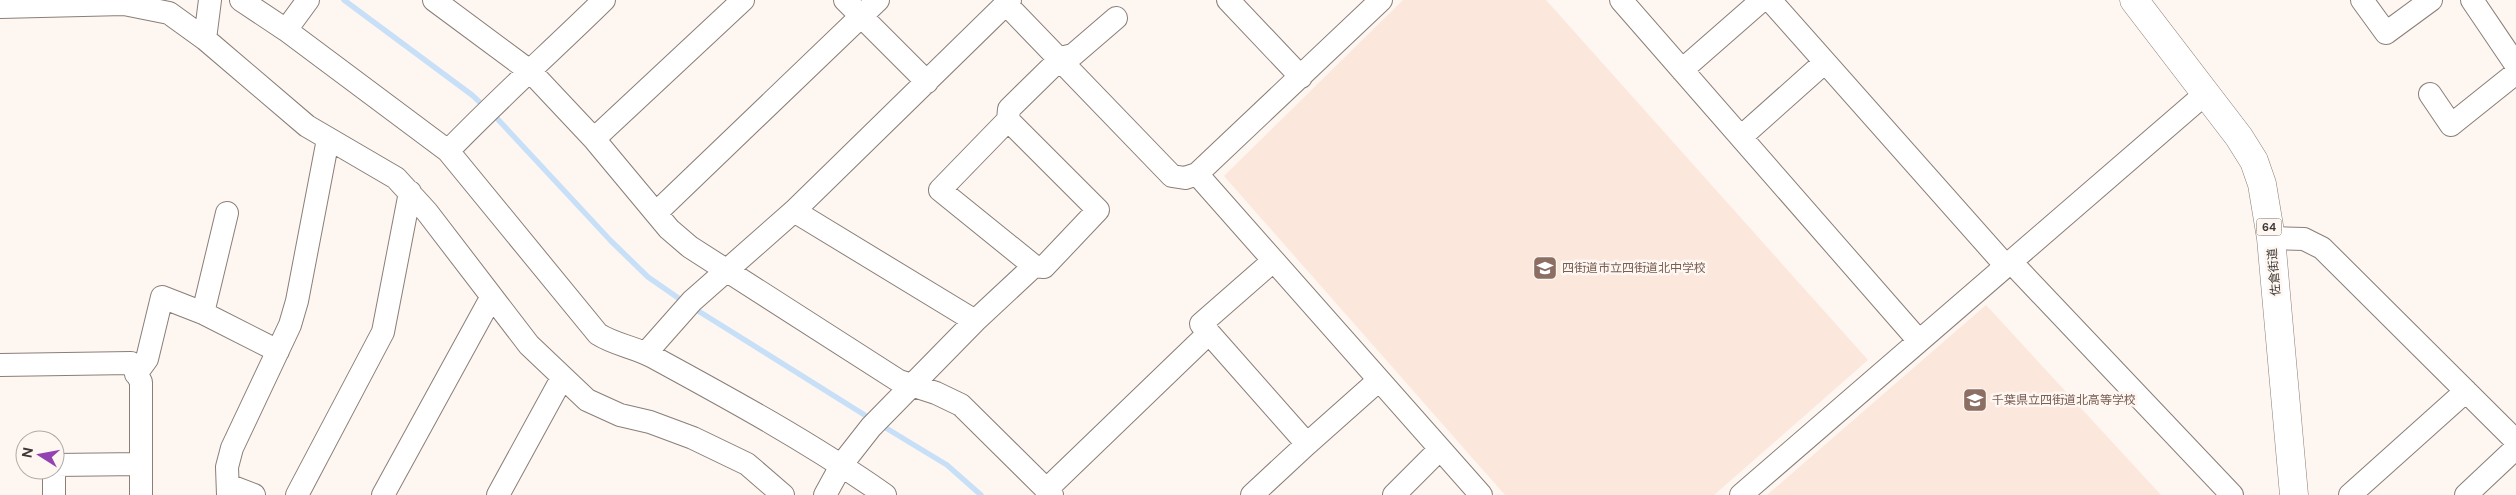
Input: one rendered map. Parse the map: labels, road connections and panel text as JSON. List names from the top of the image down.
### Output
{
  "streets": {
    "main road": ["64", "佐倉街道"]
  },
  "places": {
    "school or university": ["四街道市立四街道北中学校", "千葉県立四街道北高等学校"]
  },
  "north": "left"
}
